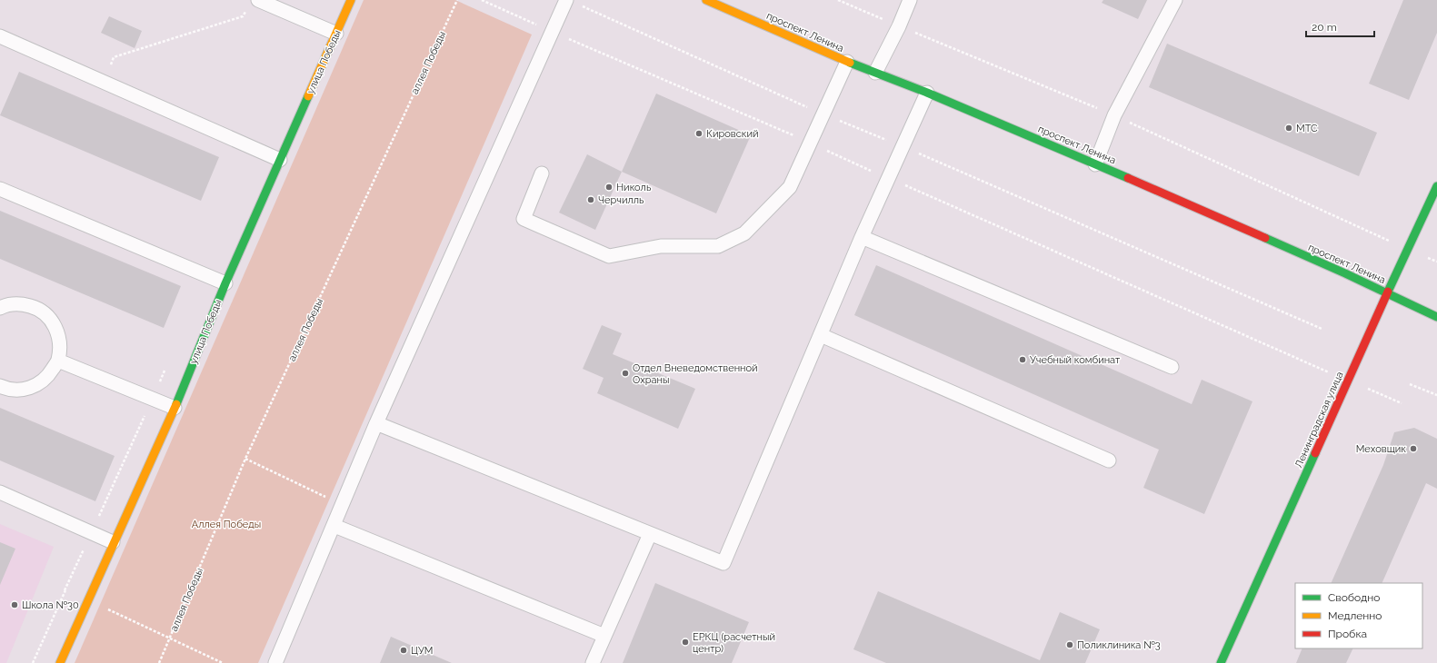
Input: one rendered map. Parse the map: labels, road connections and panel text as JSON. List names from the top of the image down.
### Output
{
  "streets": {
    "street": ["проспект Ленина", "улица Победы", "Ленинградская улица"],
    "path": ["аллея Победы"]
  },
  "crossings": [
    ["проспект Ленина", "Ленинградская улица"]
  ],
  "parks": ["Аллея Победы"],
  "places": [
    "МТС",
    "Кировский",
    "Николь",
    "Черчилль",
    "Учебный комбинат",
    "Отдел Вневедомственной Охраны",
    "Меховщик",
    "Школа №30",
    "ЕРКЦ (расчетный центр)",
    "Поликлиника №3",
    "ЦУМ"
  ],
  "legend": ["Свободно", "Медленно", "Пробка"],
  "scale_bar": "20 m"
}
